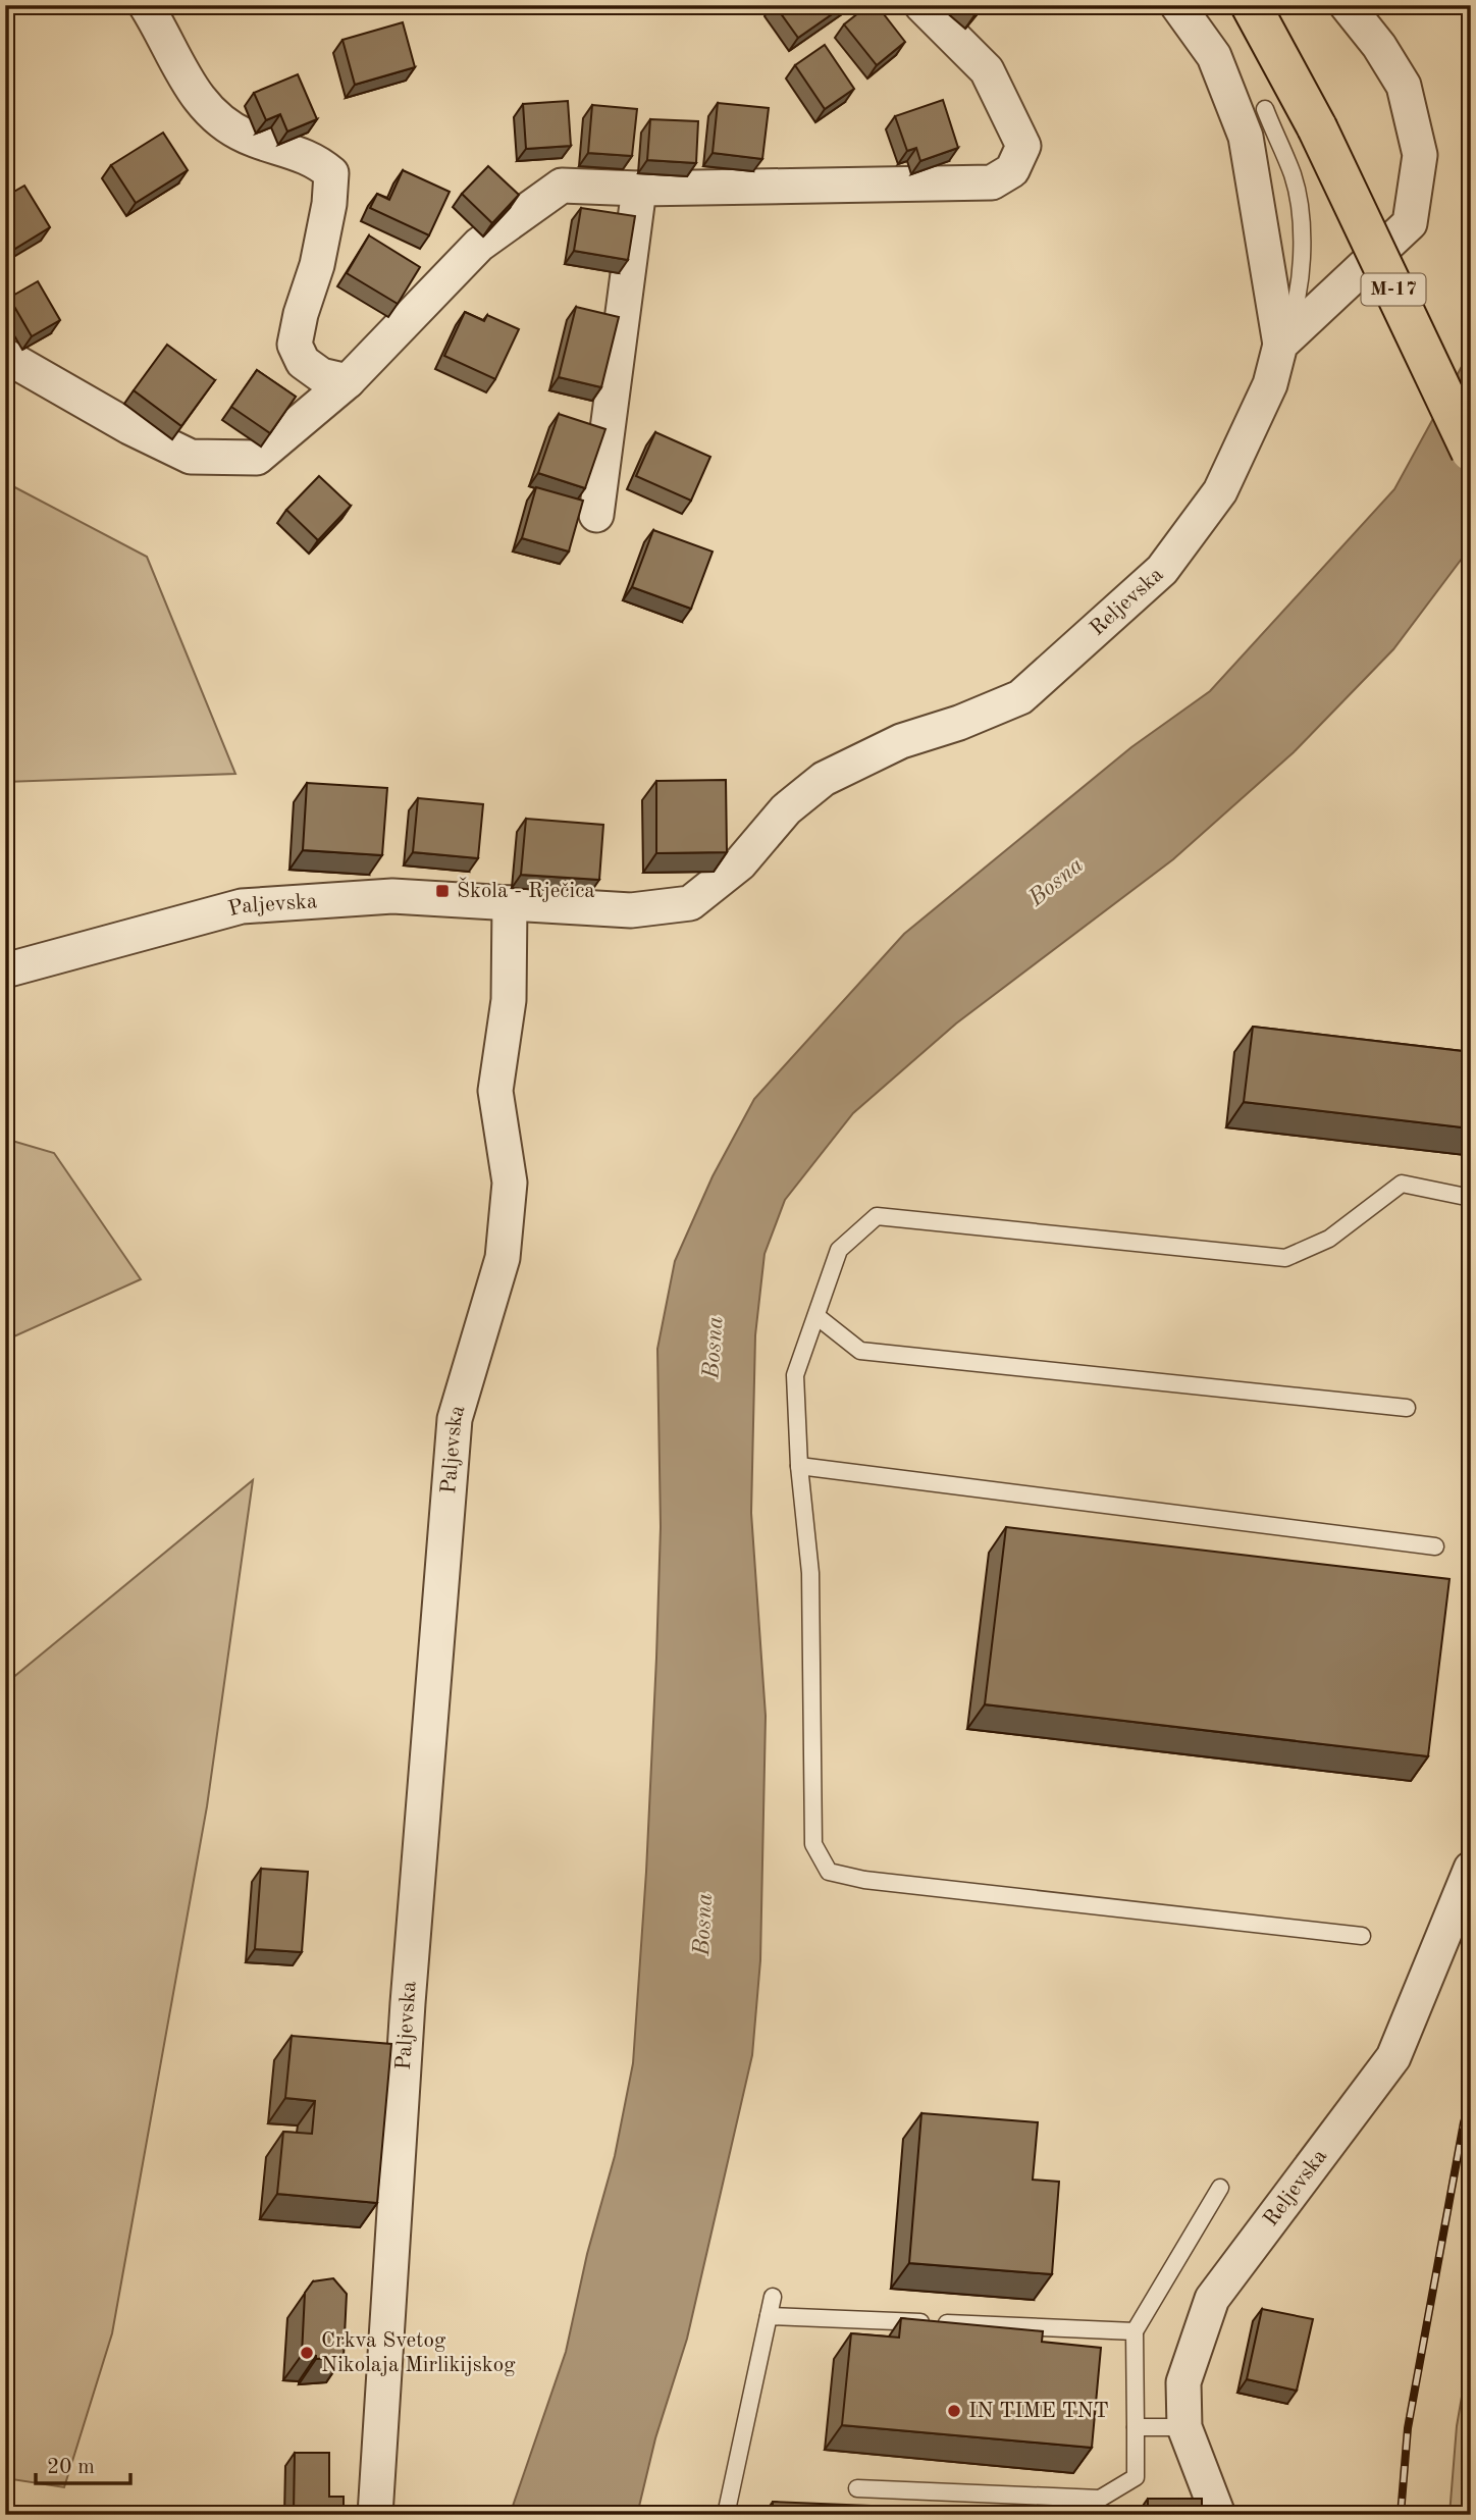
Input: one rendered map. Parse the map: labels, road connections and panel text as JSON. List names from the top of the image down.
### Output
{
  "streets": {
    "main road": ["M-17"],
    "street": ["Reljevska", "Paljevska"]
  },
  "crossings": [
    ["Reljevska", "Paljevska"]
  ],
  "water": ["Bosna"],
  "places": {
    "transit": ["Škola - Rječica"],
    "other": ["Crkva Svetog Nikolaja Mirlikijskog", "IN TIME TNT"]
  },
  "scale_bar": "20 m"
}
